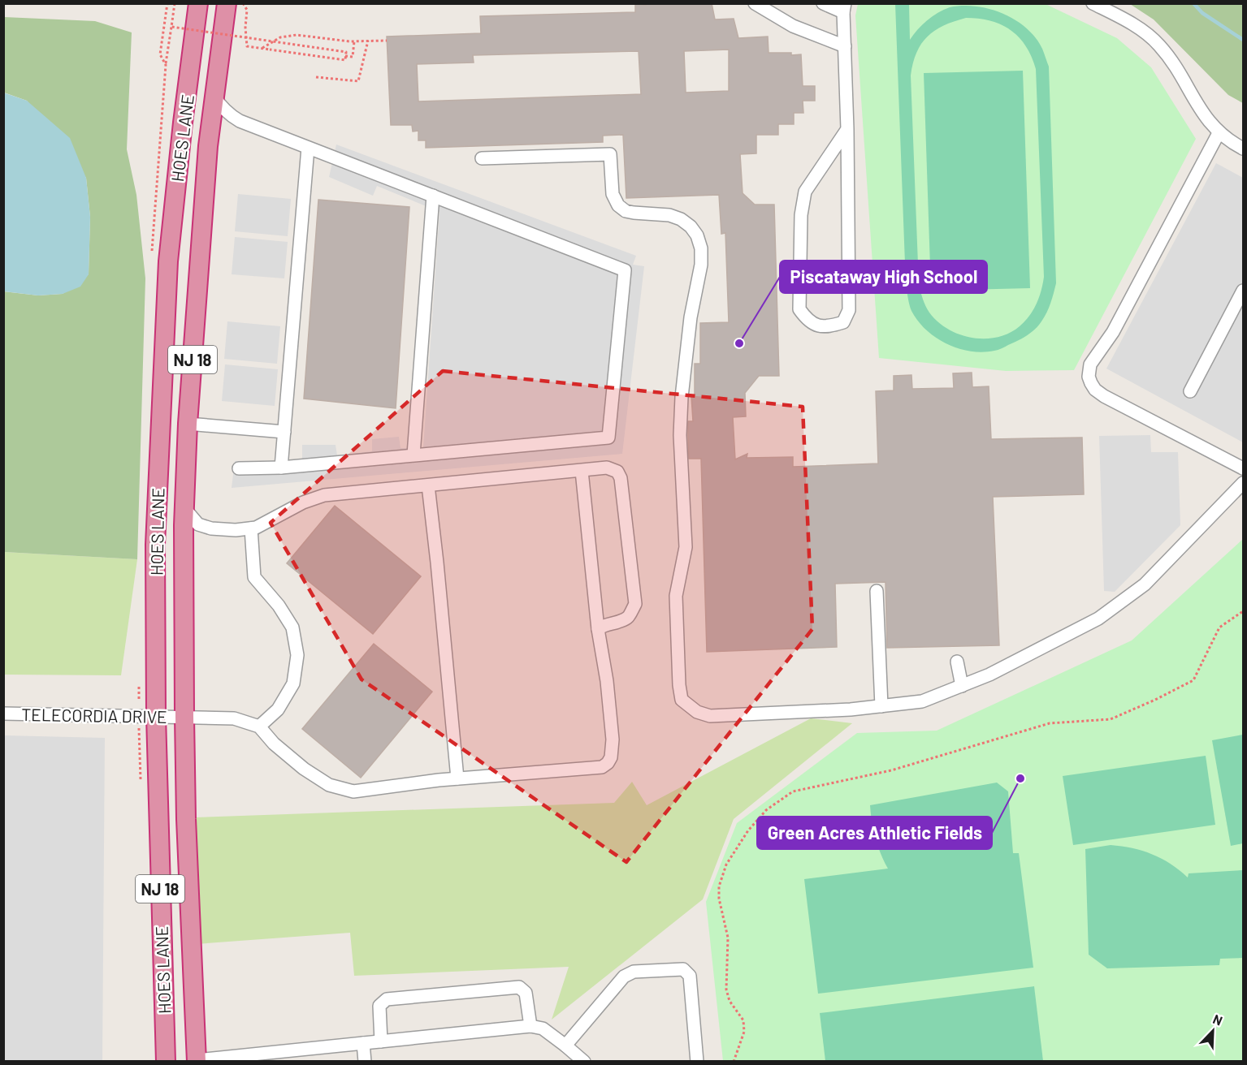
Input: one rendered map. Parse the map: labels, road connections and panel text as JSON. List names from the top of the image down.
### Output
{
  "streets": {
    "highway": ["HOES LANE", "NJ 18"],
    "street": ["TELECORDIA DRIVE"]
  },
  "crossings": [
    ["HOES LANE", "TELECORDIA DRIVE"]
  ],
  "places": ["Piscataway High School", "Green Acres Athletic Fields"],
  "north": "top right"
}
